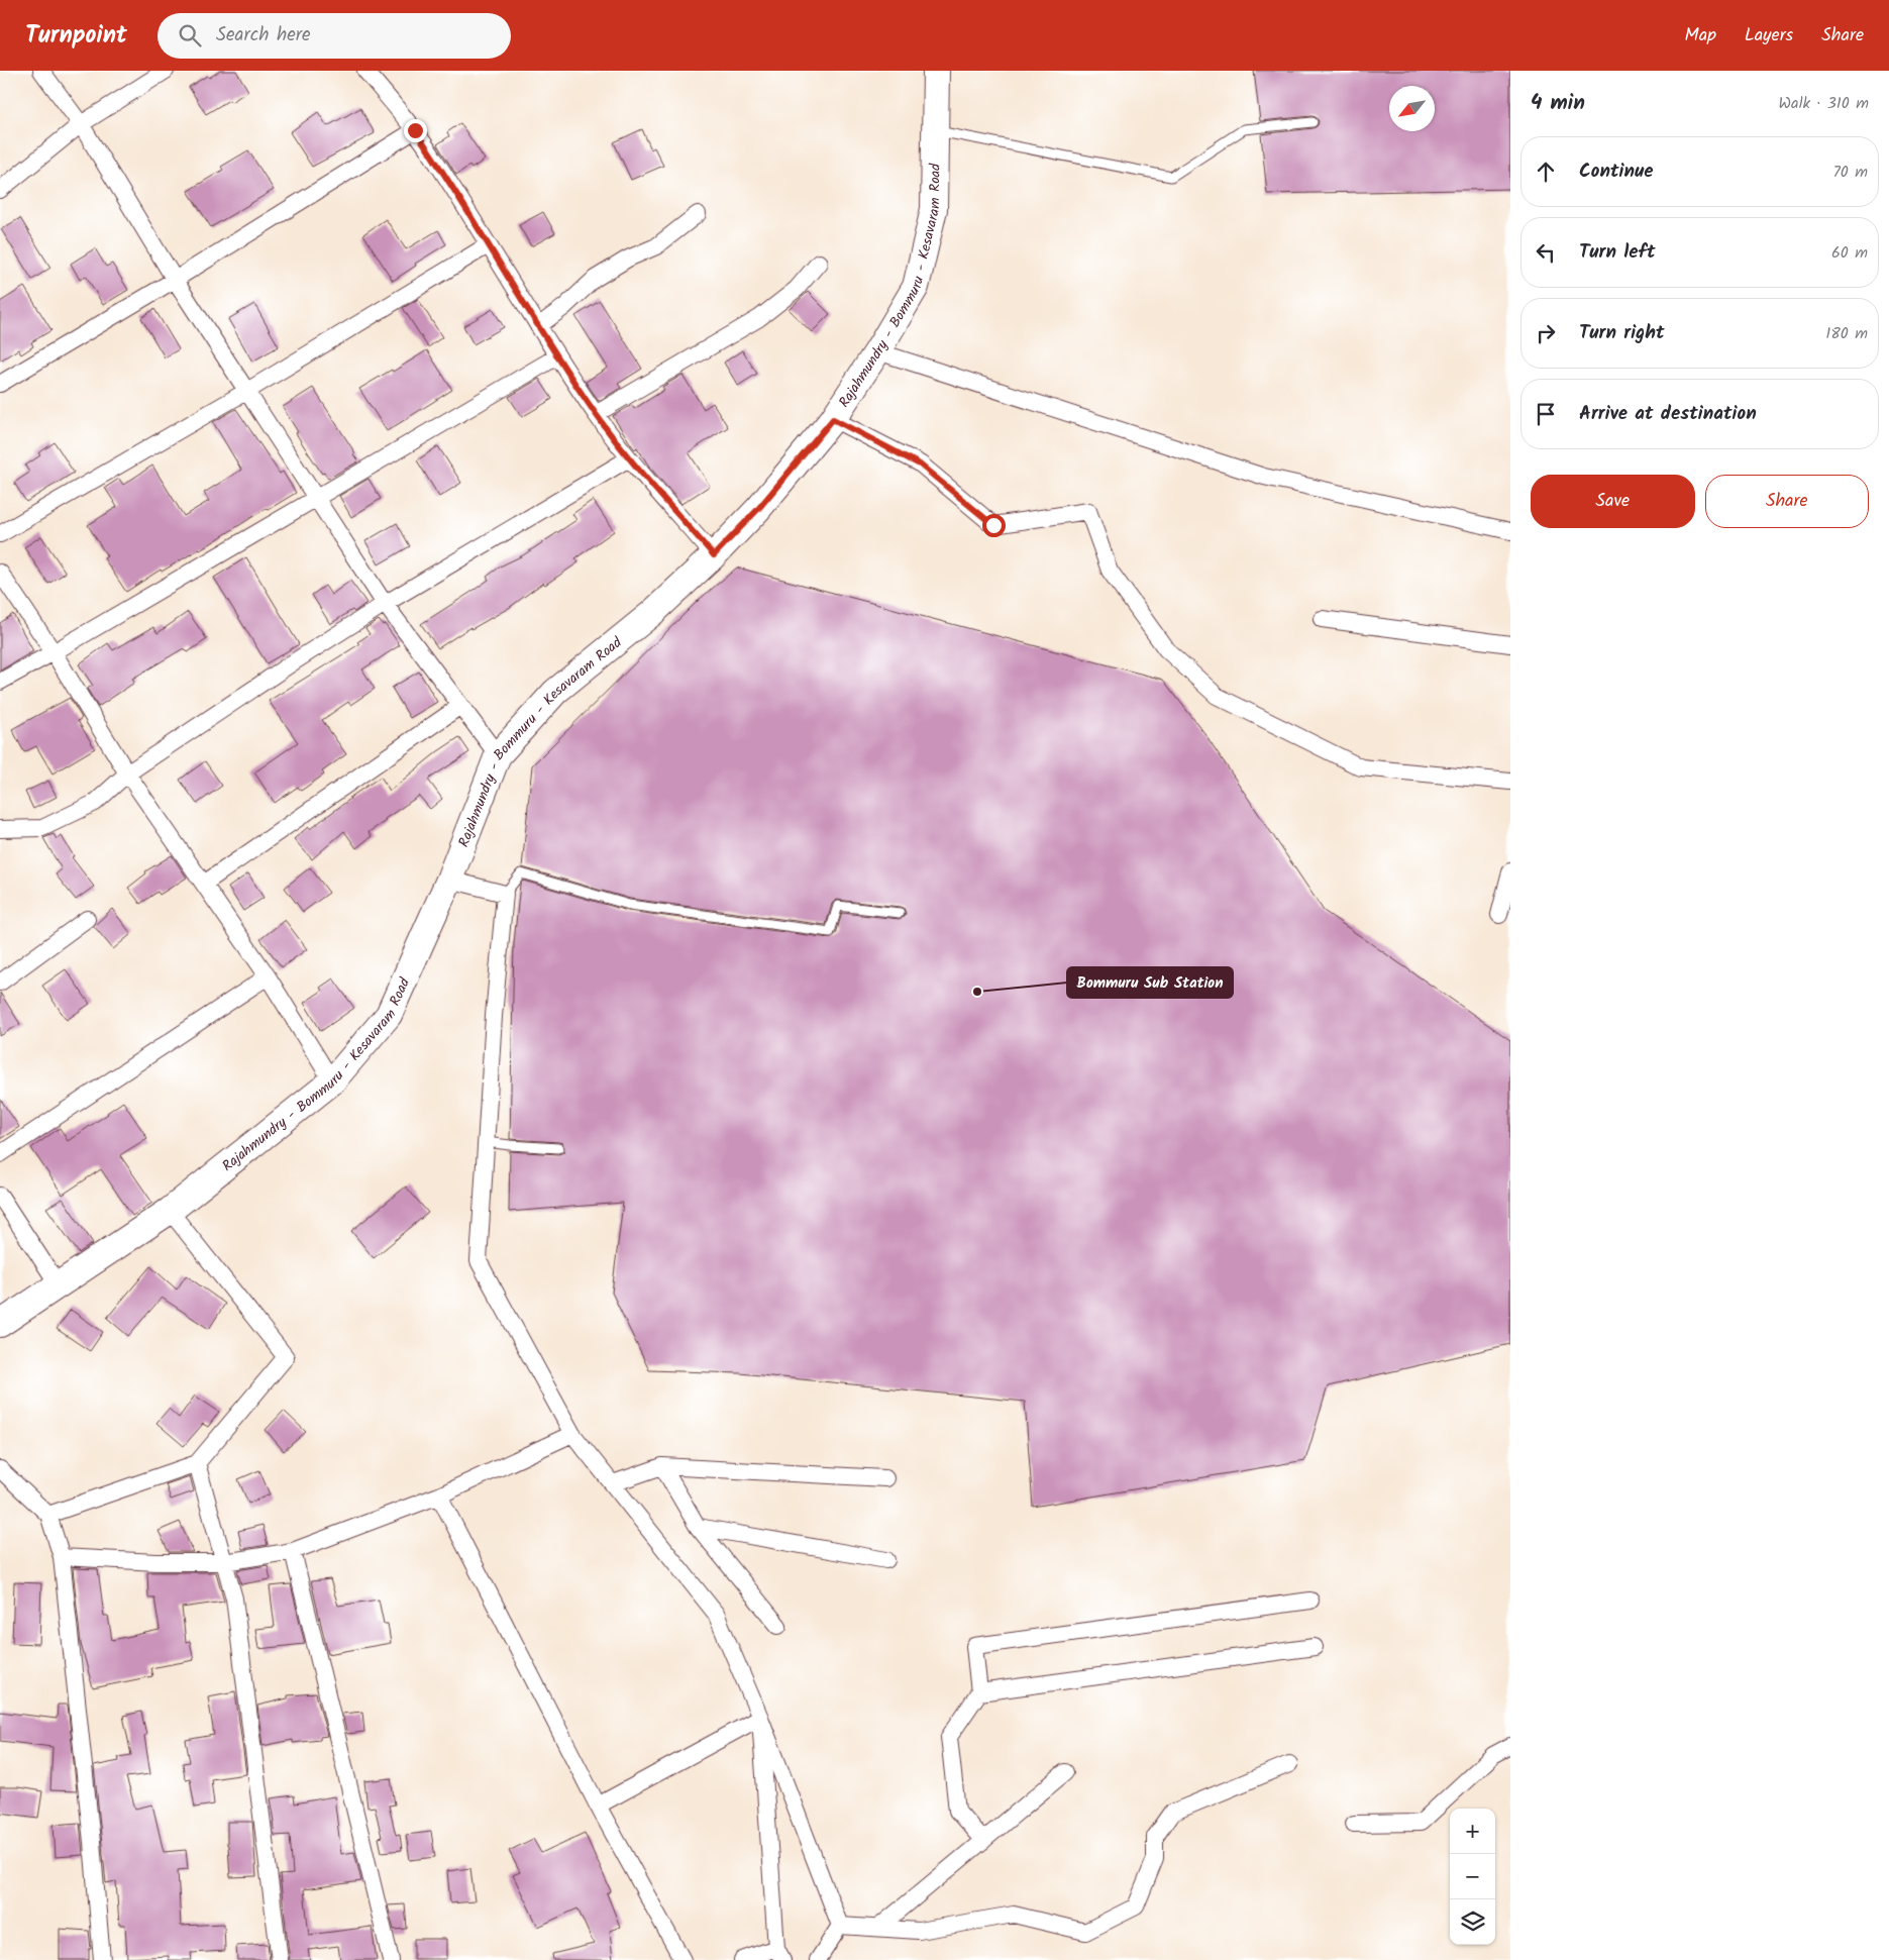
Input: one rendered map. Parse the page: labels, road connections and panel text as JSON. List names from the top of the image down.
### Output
{
  "streets": {
    "main road": ["Rajahmundry - Bommuru - Kesavaram Road"]
  },
  "places": ["Bommuru Sub Station"],
  "north": "bottom left",
  "page": {
    "header": "Turnpoint",
    "search": "Search here",
    "nav": ["Map", "Layers", "Share"],
    "heading": ["4 min", "Walk · 310 m"],
    "list": [
      ["Continue", "70 m"],
      ["Turn left", "60 m"],
      ["Turn right", "180 m"],
      "Arrive at destination"
    ],
    "buttons": ["Save", "Share"],
    "map_buttons": ["+", "−"]
  }
}
